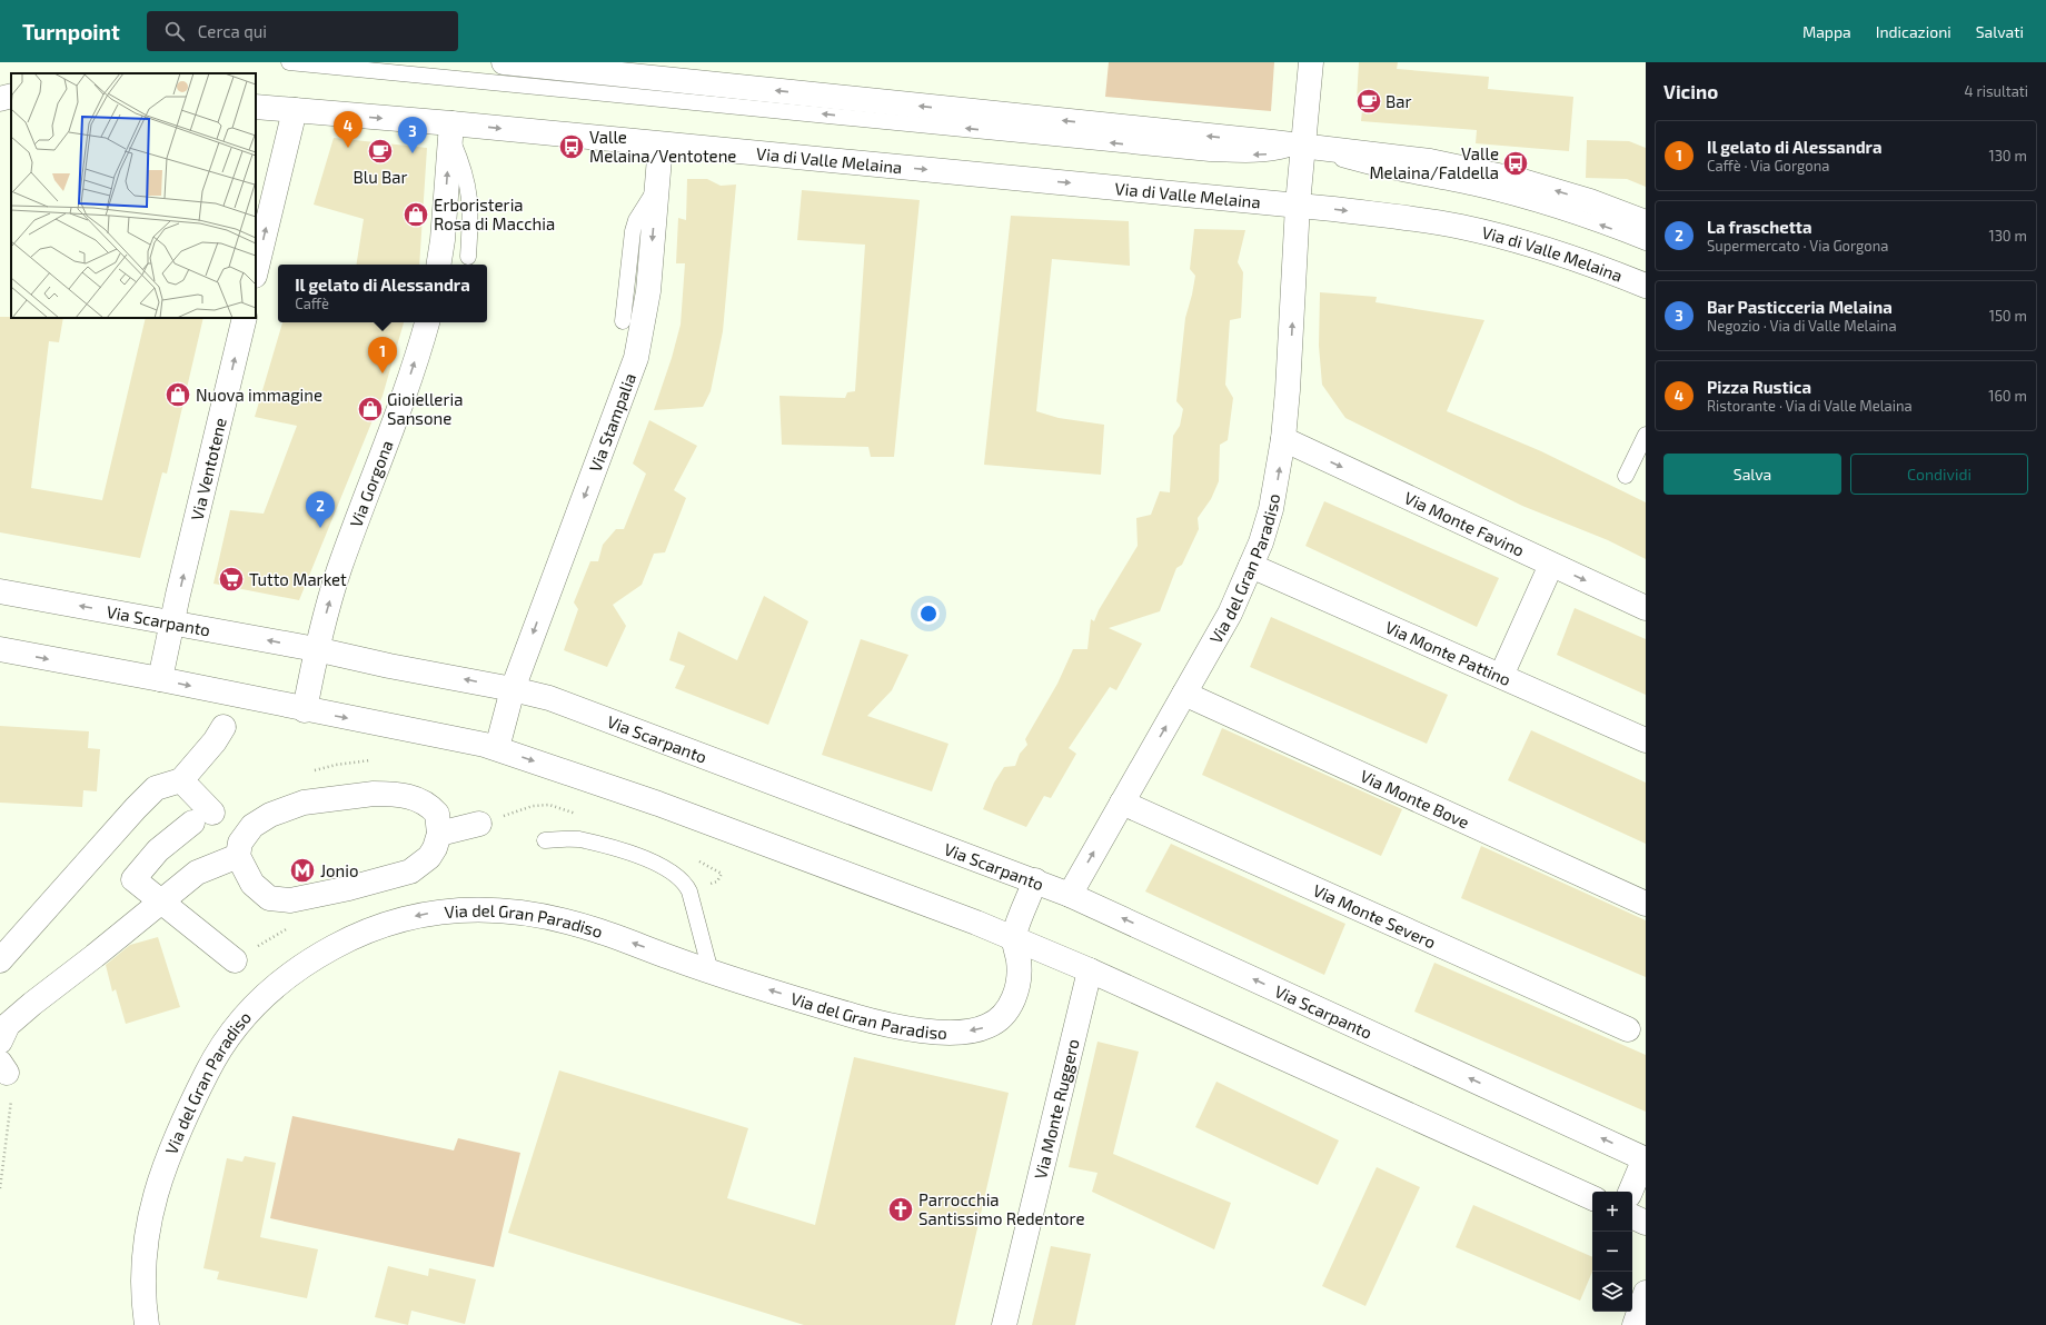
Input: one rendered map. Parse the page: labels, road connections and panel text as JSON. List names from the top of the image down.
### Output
{
  "streets": {
    "street": [
      "Via di Valle Melaina",
      "Via Stampalia",
      "Via Ventotene",
      "Via Gorgona",
      "Via Monte Favino",
      "Via del Gran Paradiso",
      "Via Scarpanto",
      "Via Monte Pattino",
      "Via Monte Bove",
      "Via Monte Severo",
      "Via Monte Ruggero"
    ]
  },
  "crossings": [
    ["Via di Valle Melaina", "Via Stampalia"],
    ["Via di Valle Melaina", "Via del Gran Paradiso"],
    ["Via Stampalia", "Via Scarpanto"],
    ["Via Ventotene", "Via Scarpanto"],
    ["Via Gorgona", "Via Scarpanto"],
    ["Via Monte Favino", "Via del Gran Paradiso"],
    ["Via del Gran Paradiso", "Via Scarpanto"],
    ["Via del Gran Paradiso", "Via Monte Pattino"],
    ["Via del Gran Paradiso", "Via Monte Bove"],
    ["Via del Gran Paradiso", "Via Monte Severo"]
  ],
  "one_way": [
    "Via Stampalia",
    "Via Ventotene",
    "Via Gorgona",
    "Via Monte Favino"
  ],
  "places": {
    "cafe": ["Bar", "Blu Bar"],
    "bus stop": ["Valle Melaina/Ventotene", "Valle Melaina/Faldella"],
    "shop": ["Erboristeria Rosa di Macchia", "Nuova immagine", "Gioielleria Sansone"],
    "supermarket": ["Tutto Market"],
    "metro station": ["Jonio"],
    "church": ["Parrocchia Santissimo Redentore"]
  },
  "page": {
    "header": "Turnpoint",
    "search": "Cerca qui",
    "nav": ["Mappa", "Indicazioni", "Salvati"],
    "heading": ["Vicino", "4 risultati"],
    "pins": [
      "4",
      "3",
      "1",
      "2"
    ],
    "list": [
      {
        "mark": "1",
        "name": "Il gelato di Alessandra",
        "note": "Caffè · Via Gorgona",
        "value": "130 m"
      },
      {
        "mark": "2",
        "name": "La fraschetta",
        "note": "Supermercato · Via Gorgona",
        "value": "130 m"
      },
      {
        "mark": "3",
        "name": "Bar Pasticceria Melaina",
        "note": "Negozio · Via di Valle Melaina",
        "value": "150 m"
      },
      {
        "mark": "4",
        "name": "Pizza Rustica",
        "note": "Ristorante · Via di Valle Melaina",
        "value": "160 m"
      }
    ],
    "popup": ["Il gelato di Alessandra", "Caffè"],
    "buttons": ["Salva", "Condividi"],
    "map_buttons": ["+", "−"]
  }
}
